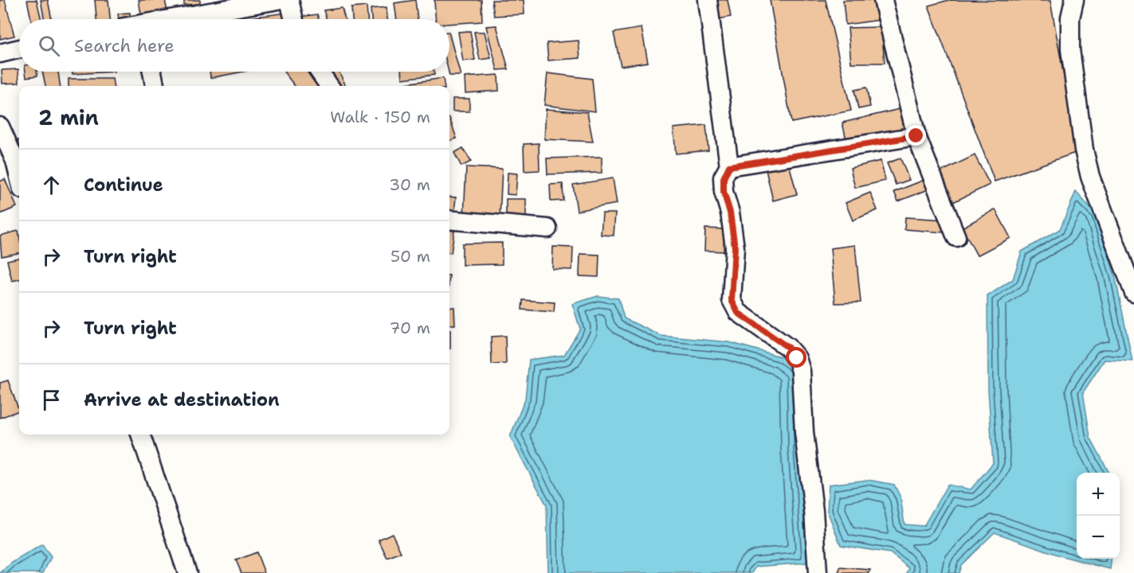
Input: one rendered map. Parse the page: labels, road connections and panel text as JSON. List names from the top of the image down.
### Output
{
  "page": {
    "search": "Search here",
    "heading": ["2 min", "Walk · 150 m"],
    "list": [
      ["Continue", "30 m"],
      ["Turn right", "50 m"],
      ["Turn right", "70 m"],
      "Arrive at destination"
    ],
    "map_buttons": ["+", "−"]
  }
}
